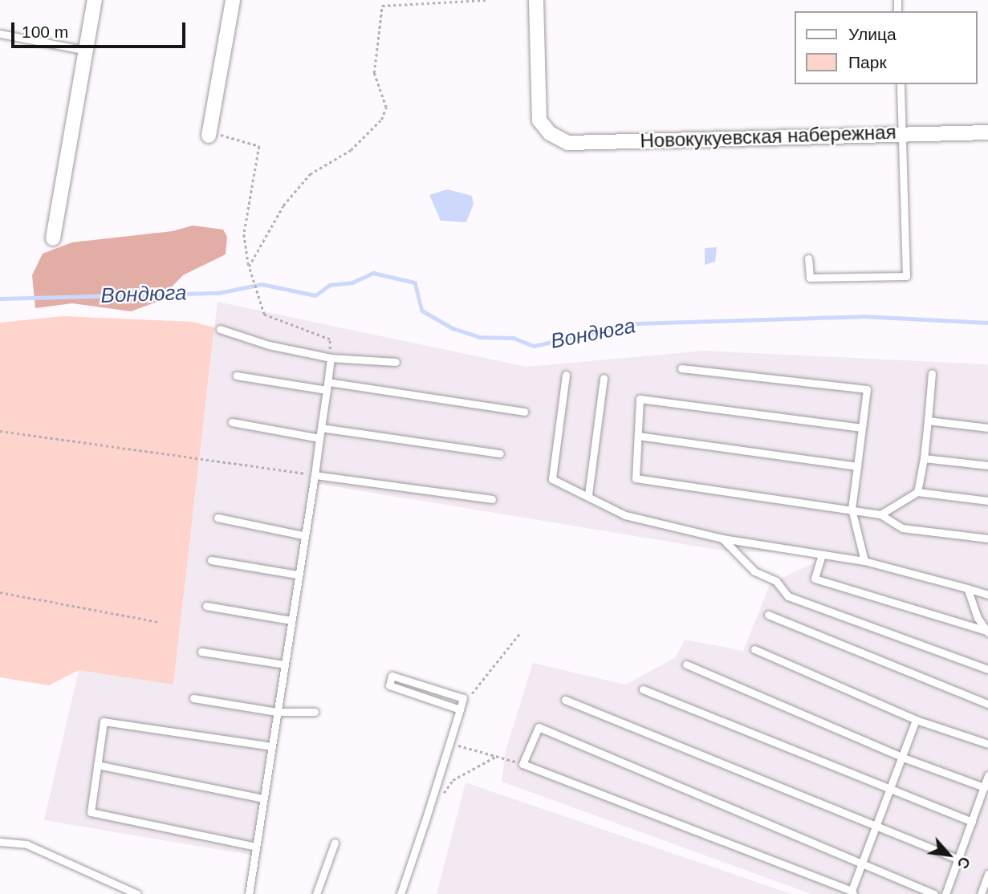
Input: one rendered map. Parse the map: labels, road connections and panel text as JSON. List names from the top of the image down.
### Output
{
  "streets": {
    "street": ["Новокукуевская набережная"]
  },
  "water": ["Вондюга"],
  "legend": ["Улица", "Парк"],
  "scale_bar": "100 m",
  "north": "bottom right"
}
